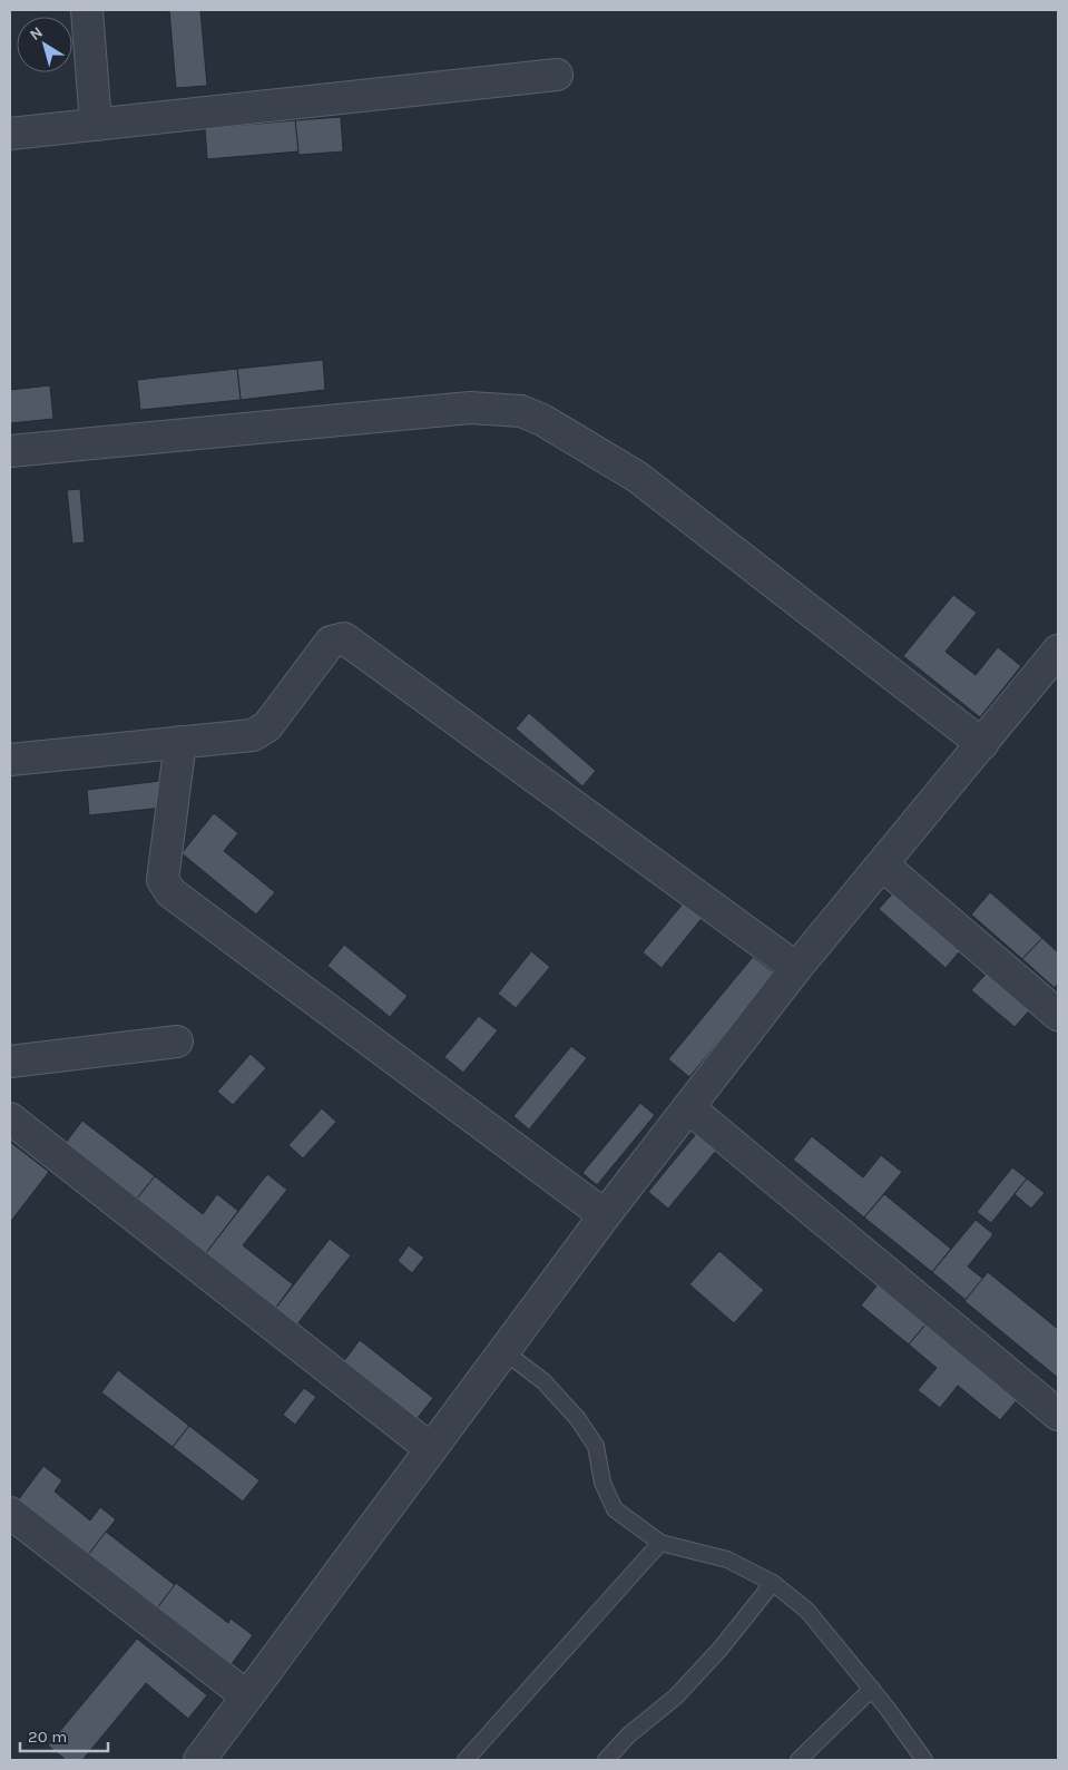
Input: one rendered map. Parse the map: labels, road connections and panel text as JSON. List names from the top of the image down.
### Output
{
  "scale_bar": "20 m",
  "north": "top left"
}
